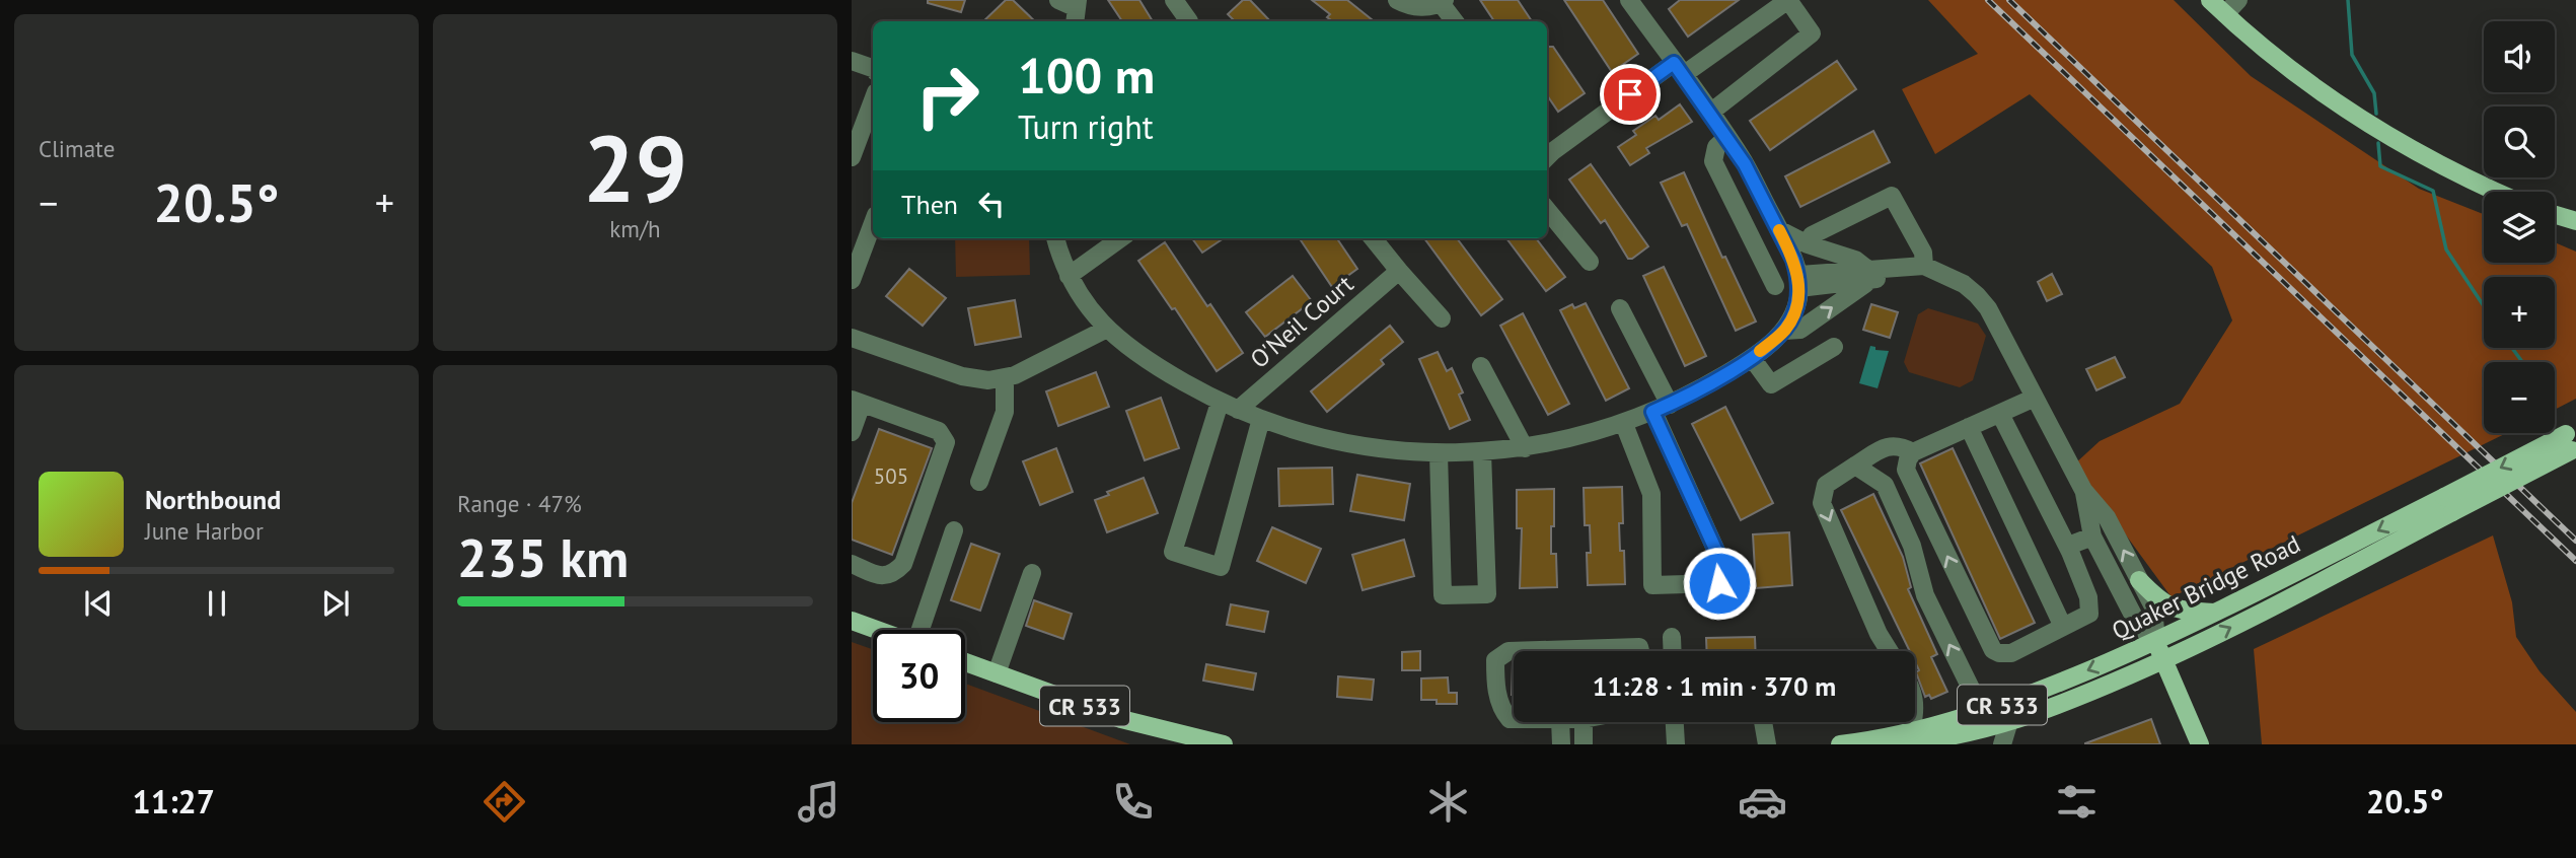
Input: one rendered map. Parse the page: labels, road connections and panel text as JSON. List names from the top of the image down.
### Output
{
  "streets": {
    "main road": ["Quaker Bridge Road", "CR 533"],
    "street": ["O'Neil Court"]
  },
  "house_numbers": ["505"],
  "page": {
    "tile": [
      "Climate",
      ["29", "km/h"],
      ["Range · 47%", "235 km"]
    ],
    "map_buttons": ["+", "−"],
    "turn": ["100 m", "Turn right"],
    "then": "Then",
    "heat": ["−", "20.5°", "+"],
    "song": ["Northbound", "June Harbor"],
    "limit": "30",
    "trip": "11:28 · 1 min · 370 m",
    "tabs": ["11:27", "20.5°"]
  }
}
